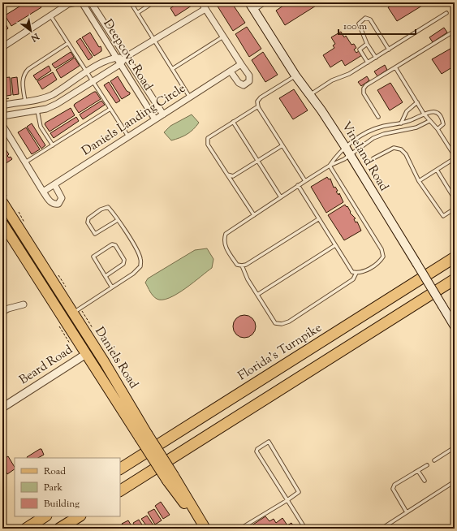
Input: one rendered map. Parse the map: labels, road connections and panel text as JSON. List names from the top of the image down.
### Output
{
  "streets": {
    "highway": ["Florida's Turnpike"],
    "main road": ["Vineland Road", "Daniels Road"],
    "street": ["Deepcove Road", "Daniels Landing Circle", "Beard Road"]
  },
  "crossings": [
    ["Deepcove Road", "Daniels Landing Circle"],
    ["Daniels Road", "Beard Road"]
  ],
  "legend": ["Road", "Park", "Building"],
  "scale_bar": "100 m",
  "north": "bottom right"
}
